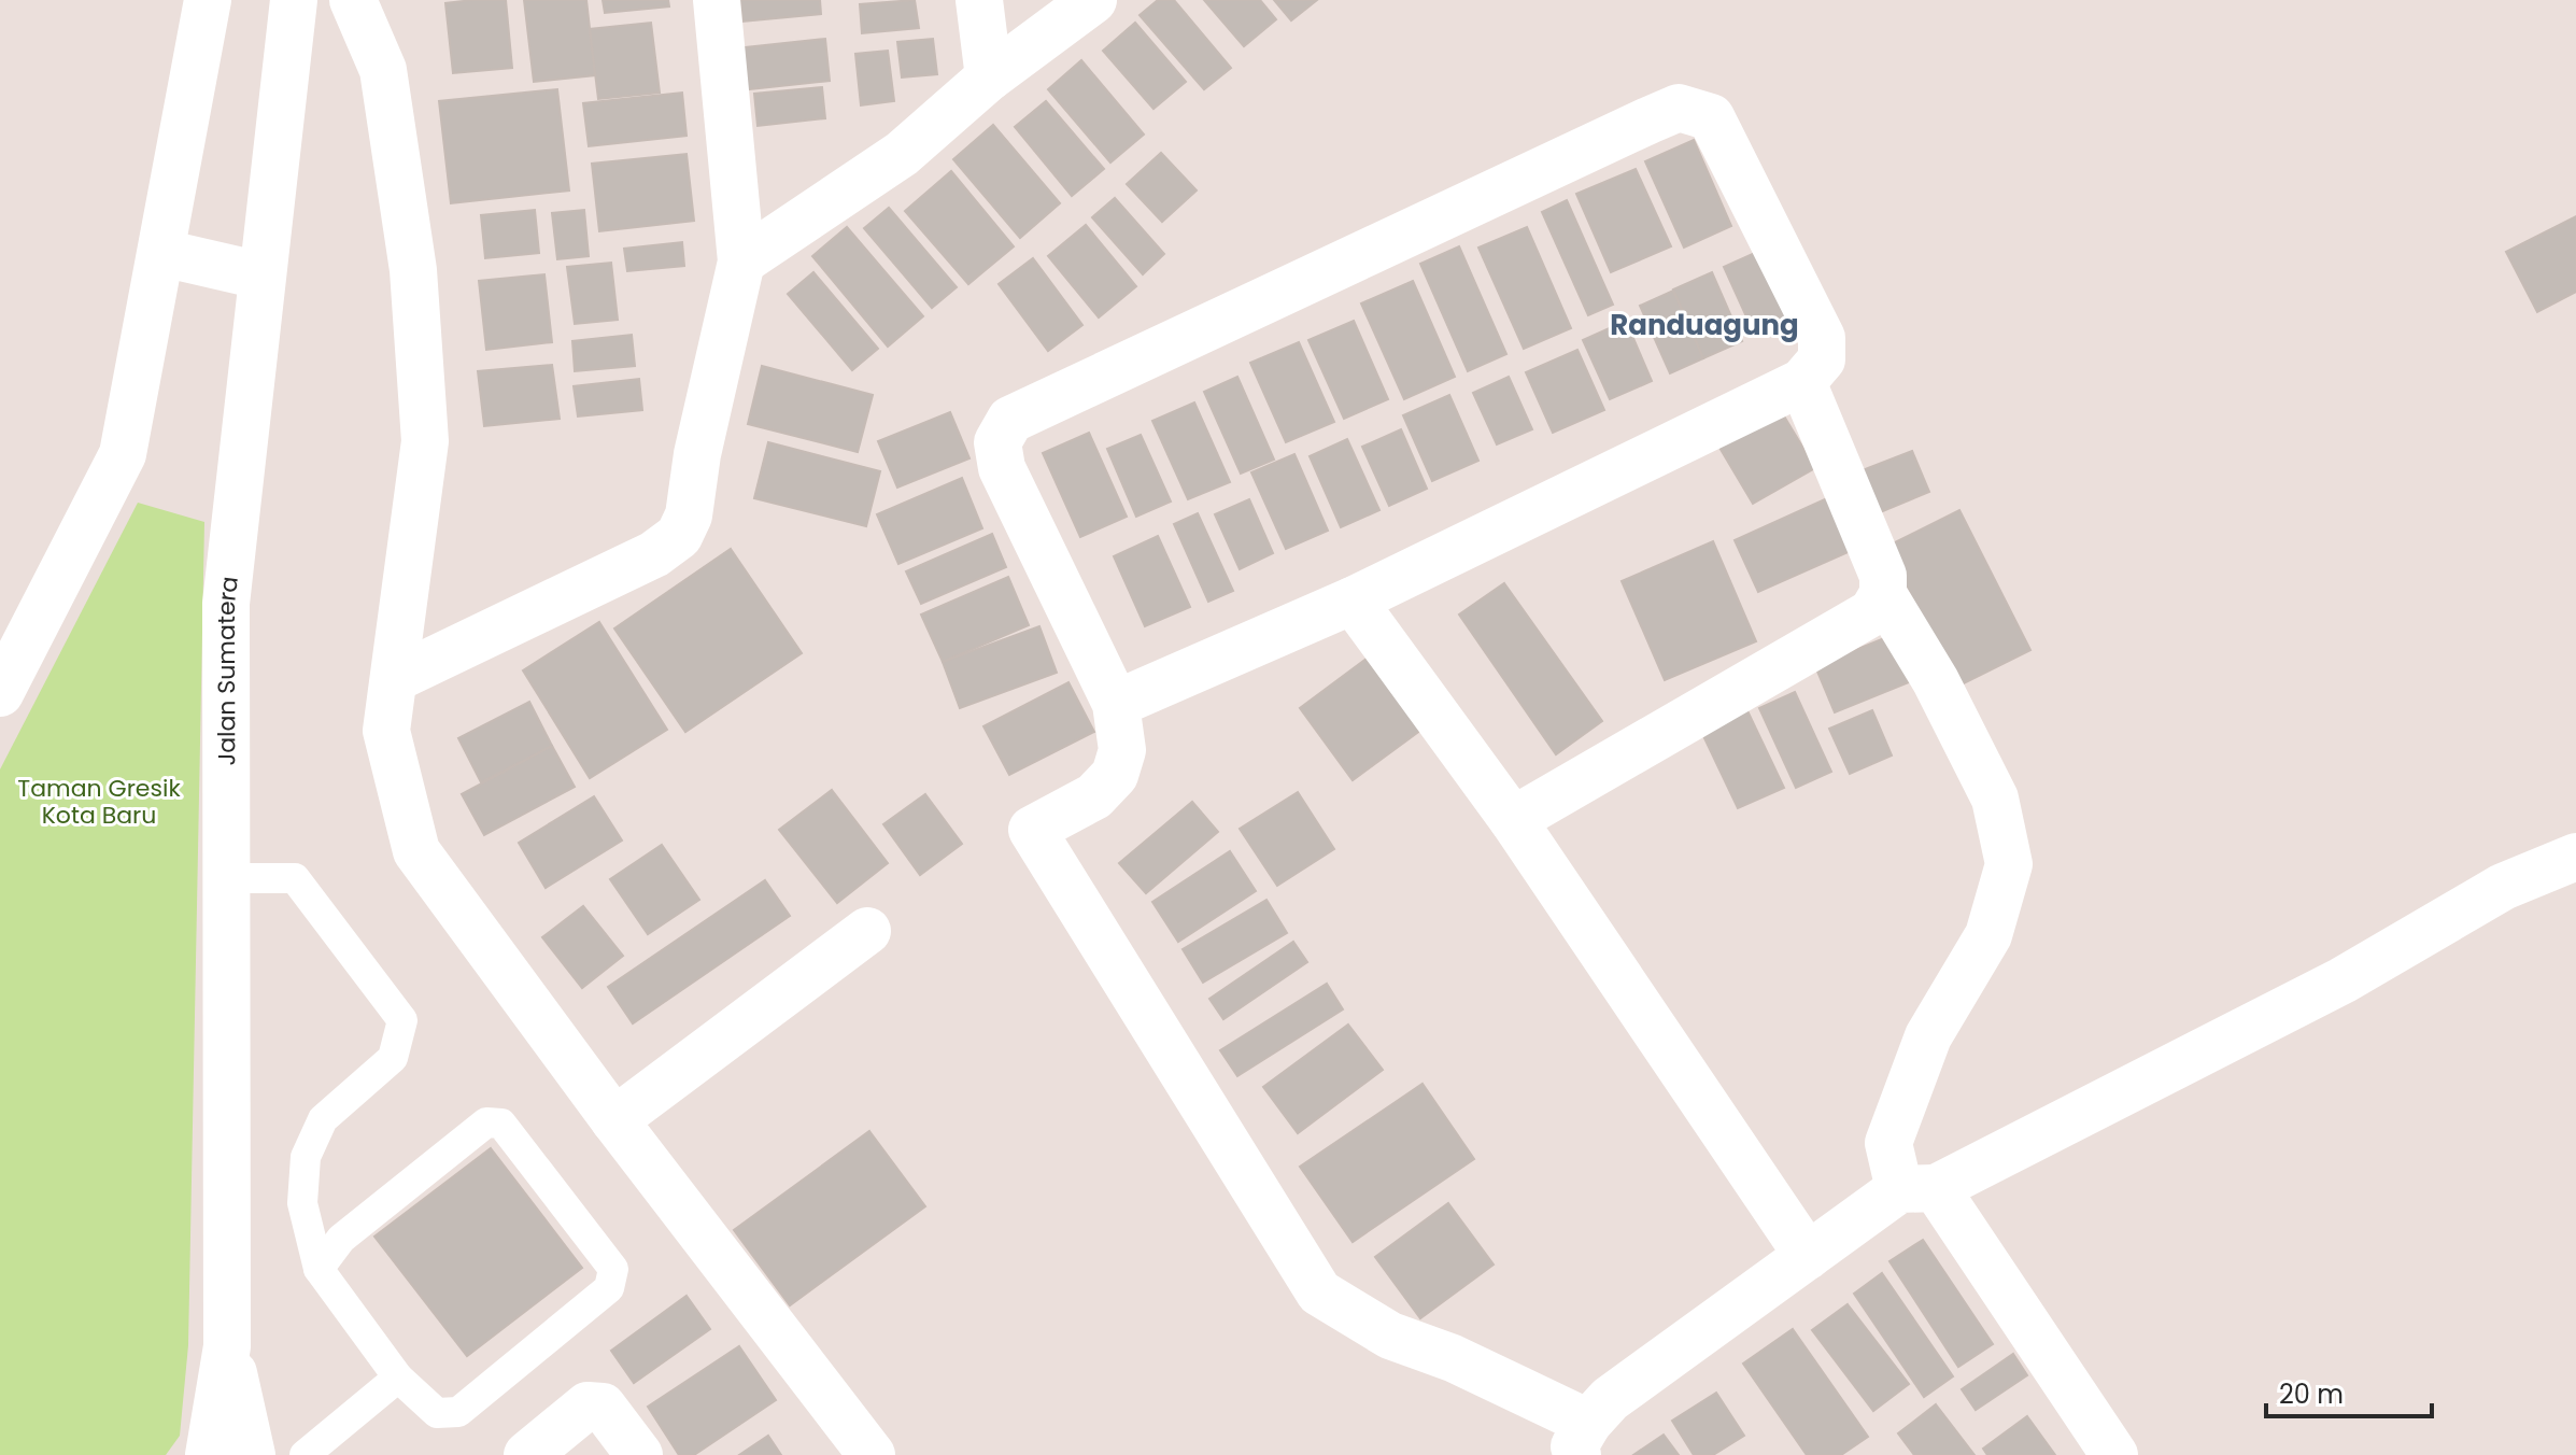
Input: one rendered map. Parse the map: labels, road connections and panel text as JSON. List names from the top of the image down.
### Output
{
  "streets": {
    "street": ["Jalan Sumatera"]
  },
  "districts": ["Randuagung"],
  "parks": ["Taman Gresik Kota Baru"],
  "scale_bar": "20 m"
}
